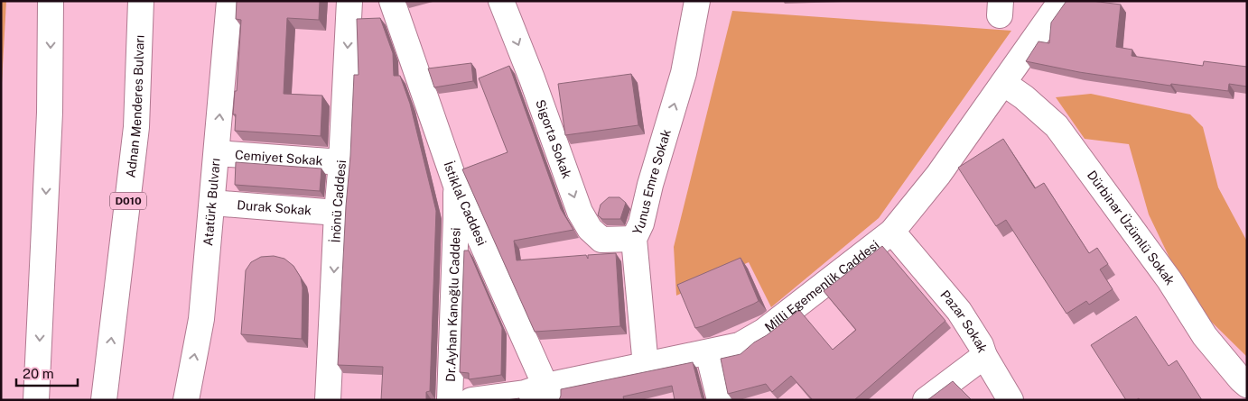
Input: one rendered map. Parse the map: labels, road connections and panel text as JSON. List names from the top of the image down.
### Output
{
  "streets": {
    "main road": [
      "Adnan Menderes Bulvarı",
      "Sigorta Sokak",
      "Cemiyet Sokak",
      "Yunus Emre Sokak",
      "İnönü Caddesi",
      "D010",
      "Atatürk Bulvarı",
      "İstiklal Caddesi",
      "Durak Sokak",
      "Dürbinar Üzümlü Sokak",
      "Milli Egemenlik Caddesi",
      "Dr.Ayhan Kanoğlu Caddesi",
      "Pazar Sokak"
    ]
  },
  "crossings": [
    ["Sigorta Sokak", "Yunus Emre Sokak"],
    ["Cemiyet Sokak", "İnönü Caddesi"],
    ["Cemiyet Sokak", "Atatürk Bulvarı"],
    ["Yunus Emre Sokak", "Milli Egemenlik Caddesi"],
    ["İnönü Caddesi", "Durak Sokak"],
    ["Atatürk Bulvarı", "Durak Sokak"],
    ["İstiklal Caddesi", "Milli Egemenlik Caddesi"],
    ["İstiklal Caddesi", "Dr.Ayhan Kanoğlu Caddesi"],
    ["Dürbinar Üzümlü Sokak", "Milli Egemenlik Caddesi"],
    ["Milli Egemenlik Caddesi", "Pazar Sokak"]
  ],
  "one_way": ["Sigorta Sokak", "Yunus Emre Sokak", "İnönü Caddesi"],
  "scale_bar": "20 m"
}
